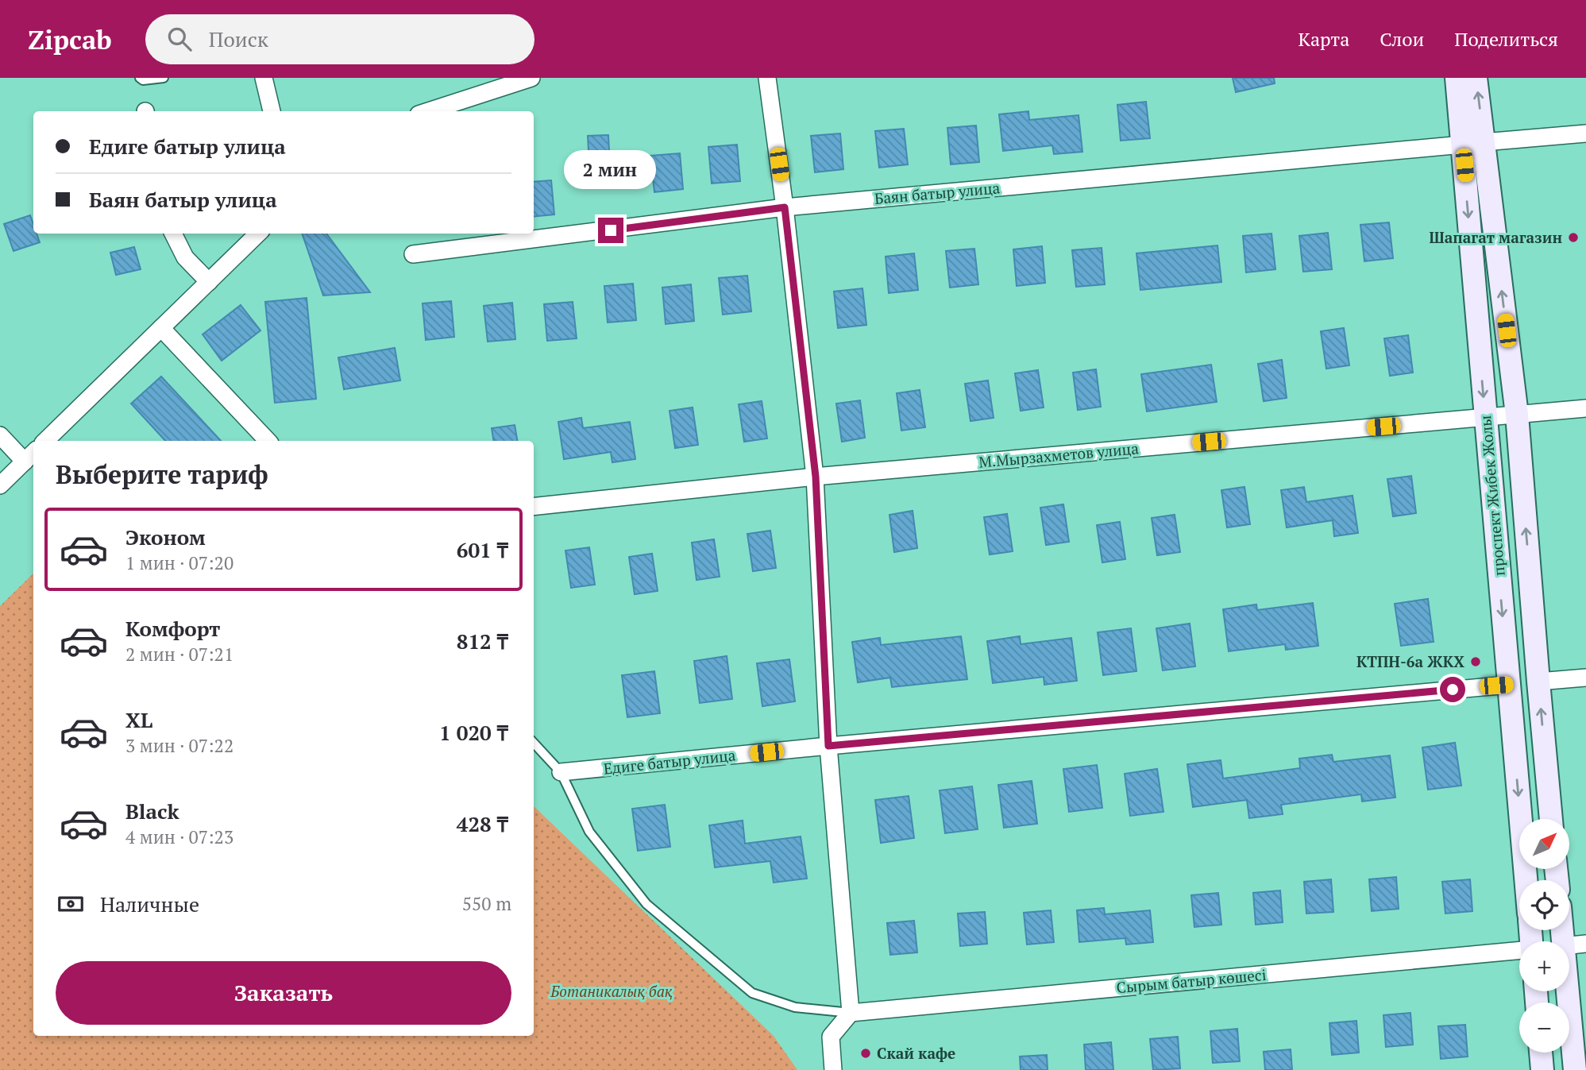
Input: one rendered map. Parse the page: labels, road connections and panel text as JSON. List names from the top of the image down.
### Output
{
  "streets": {
    "street": [
      "Баян батыр улица",
      "М.Мырзахметов улица",
      "проспект Жибек Жолы",
      "Едиге батыр улица",
      "Сырым батыр көшесі"
    ]
  },
  "crossings": [
    ["Баян батыр улица", "проспект Жибек Жолы"],
    ["М.Мырзахметов улица", "проспект Жибек Жолы"],
    ["проспект Жибек Жолы", "Едиге батыр улица"]
  ],
  "parks": ["Ботаникалық бақ"],
  "places": ["Шапагат магазин", "КТПН-6а ЖКХ", "Скай кафе"],
  "north": "top right",
  "page": {
    "header": "Zipcab",
    "search": "Поиск",
    "nav": ["Карта", "Слои", "Поделиться"],
    "banner": ["Едиге батыр улица", "Баян батыр улица"],
    "bubble": "2 мин",
    "heading": "Выберите тариф",
    "list": [
      {
        "name": "Эконом",
        "note": "1 мин · 07:20",
        "value": "601 ₸"
      },
      {
        "name": "Комфорт",
        "note": "2 мин · 07:21",
        "value": "812 ₸"
      },
      {
        "name": "XL",
        "note": "3 мин · 07:22",
        "value": "1 020 ₸"
      },
      {
        "name": "Black",
        "note": "4 мин · 07:23",
        "value": "428 ₸"
      }
    ],
    "map_buttons": ["+", "−"],
    "pay": ["Наличные", "550 m"],
    "buttons": "Заказать"
  }
}
